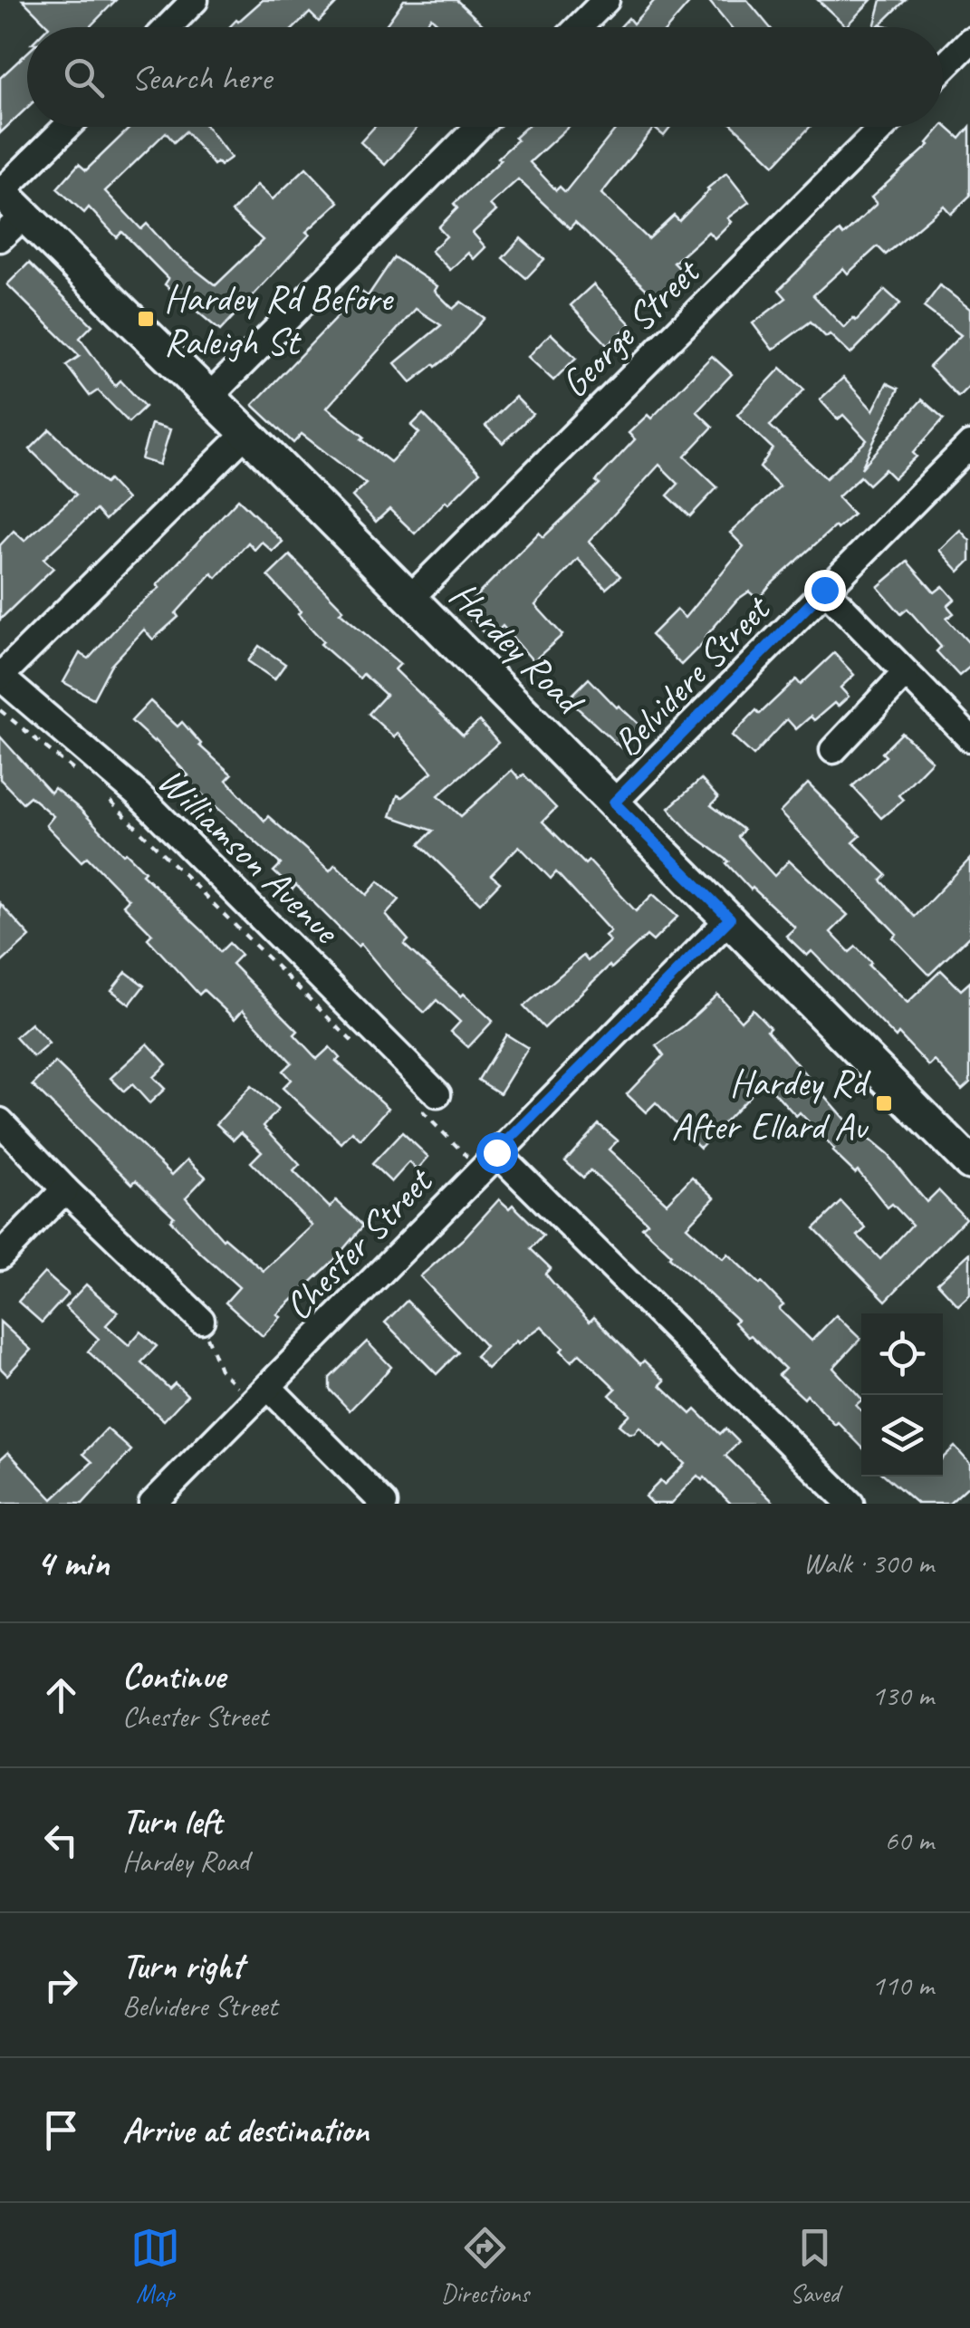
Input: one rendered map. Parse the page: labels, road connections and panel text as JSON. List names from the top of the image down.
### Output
{
  "streets": {
    "main road": ["Hardey Road"],
    "street": [
      "George Street",
      "Belvidere Street",
      "Williamson Avenue",
      "Chester Street"
    ]
  },
  "crossings": [
    ["George Street", "Hardey Road"],
    ["Hardey Road", "Belvidere Street"],
    ["Hardey Road", "Chester Street"]
  ],
  "places": {
    "transit": ["Hardey Rd Before Raleigh St", "Hardey Rd After Ellard Av"]
  },
  "page": {
    "search": "Search here",
    "heading": ["4 min", "Walk · 300 m"],
    "list": [
      ["Continue", "Chester Street", "130 m"],
      ["Turn left", "Hardey Road", "60 m"],
      ["Turn right", "Belvidere Street", "110 m"],
      "Arrive at destination"
    ],
    "nav": ["Map", "Directions", "Saved"]
  }
}
